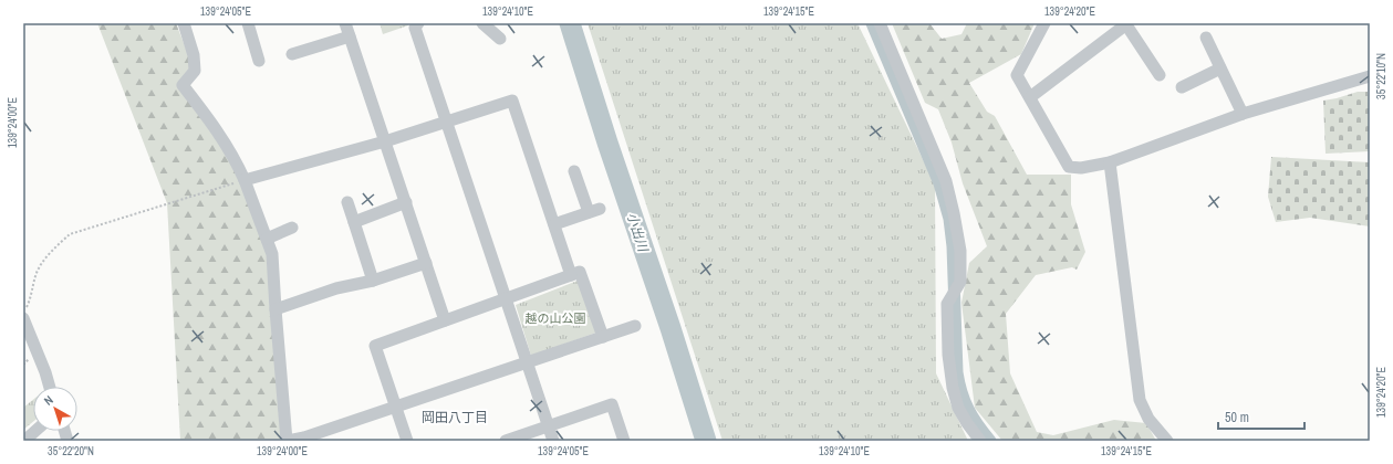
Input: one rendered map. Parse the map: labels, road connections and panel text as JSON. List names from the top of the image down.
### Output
{
  "districts": ["岡田八丁目"],
  "water": ["小出川"],
  "parks": ["越の山公園"],
  "scale_bar": "50 m",
  "north": "top left",
  "coordinates": [
    "139°24'05\"E",
    "139°24'10\"E",
    "139°24'15\"E",
    "139°24'20\"E",
    "35°22'10\"N",
    "139°24'00\"E",
    "35°22'20\"N"
  ]
}
